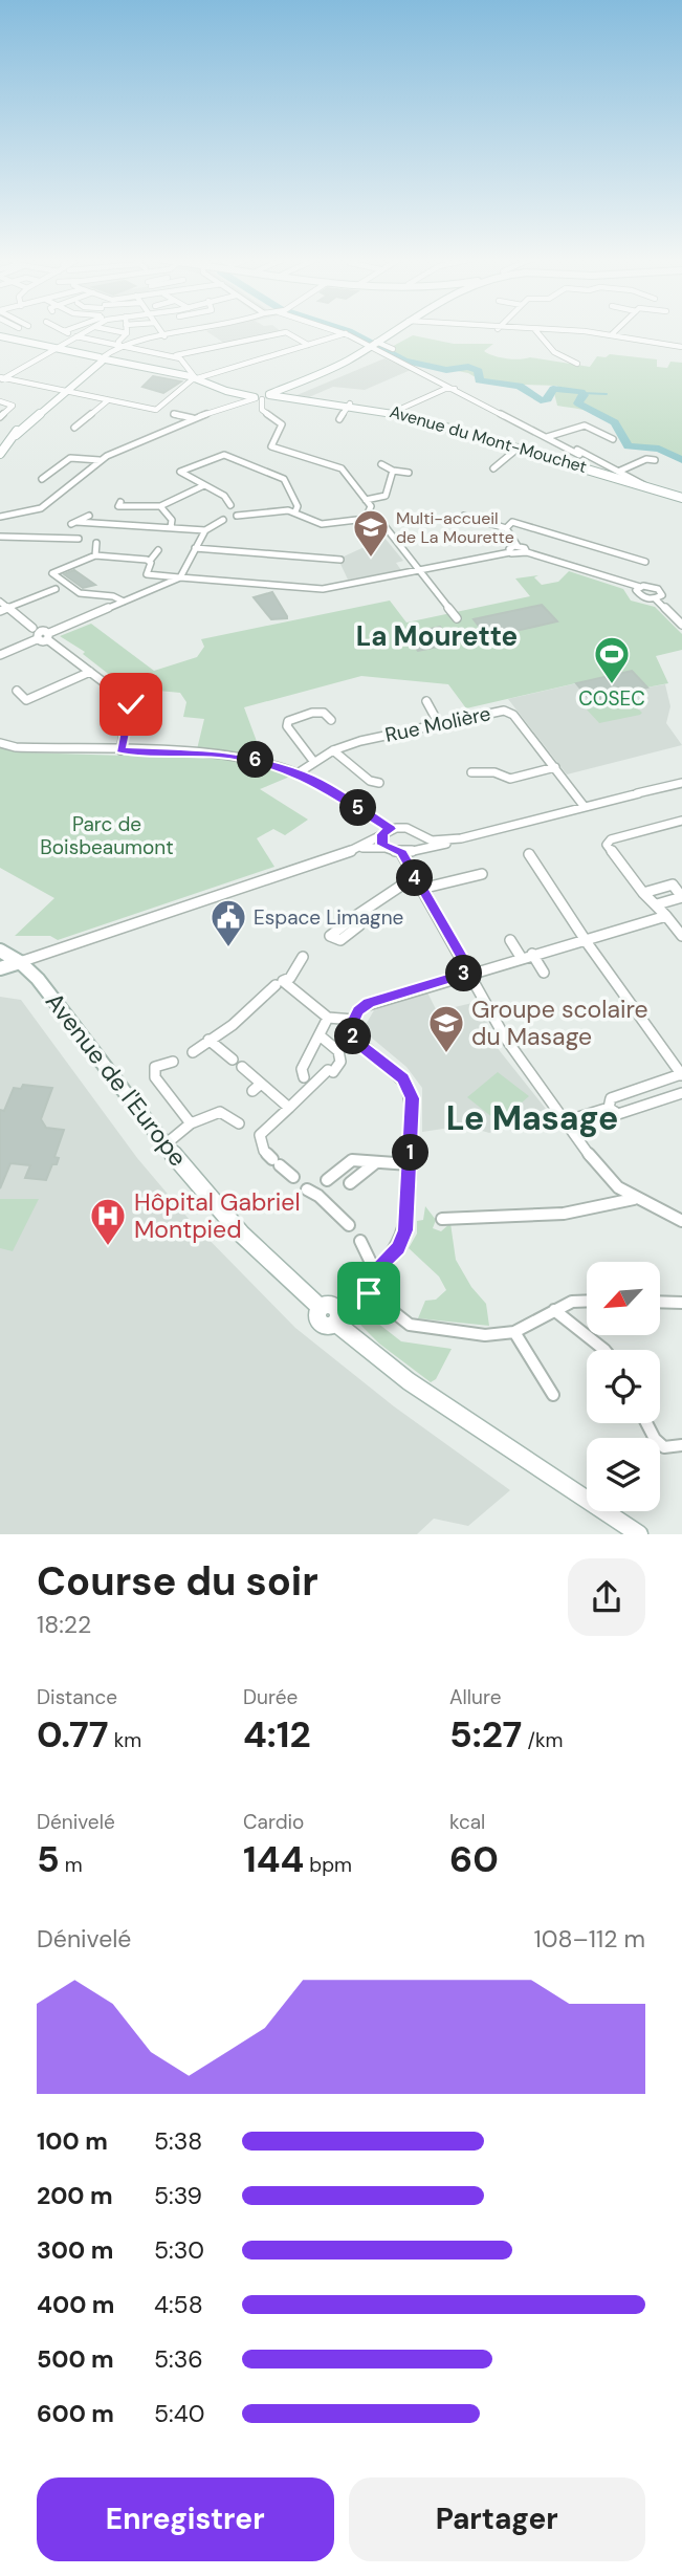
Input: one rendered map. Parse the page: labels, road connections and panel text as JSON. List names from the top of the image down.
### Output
{
  "streets": {
    "main road": ["Avenue du Mont-Mouchet", "Avenue de l'Europe"],
    "street": ["Rue Molière"]
  },
  "districts": ["La Mourette", "Le Masage"],
  "parks": ["Parc de Boisbeaumont"],
  "places": {
    "school or university": ["Multi-accueil de La Mourette", "Groupe scolaire du Masage"],
    "sports": ["COSEC"],
    "public building": ["Espace Limagne"],
    "hospital": ["Hôpital Gabriel Montpied"]
  },
  "north": "bottom left",
  "page": {
    "pins": [
      "6",
      "5",
      "4",
      "3",
      "2",
      "1"
    ],
    "heading": ["Course du soir", "18:22"],
    "stats": [
      ["Distance", "0.77 km"],
      ["Durée", "4:12"],
      ["Allure", "5:27 /km"],
      ["Dénivelé", "5 m"],
      ["Cardio", "144 bpm"],
      ["kcal", "60"]
    ],
    "chart": ["Dénivelé", "108–112 m"],
    "list": [
      {
        "name": "100 m",
        "note": "5:38"
      },
      {
        "name": "200 m",
        "note": "5:39"
      },
      {
        "name": "300 m",
        "note": "5:30"
      },
      {
        "name": "400 m",
        "note": "4:58"
      },
      {
        "name": "500 m",
        "note": "5:36"
      },
      {
        "name": "600 m",
        "note": "5:40"
      }
    ],
    "buttons": ["Enregistrer", "Partager"]
  }
}
